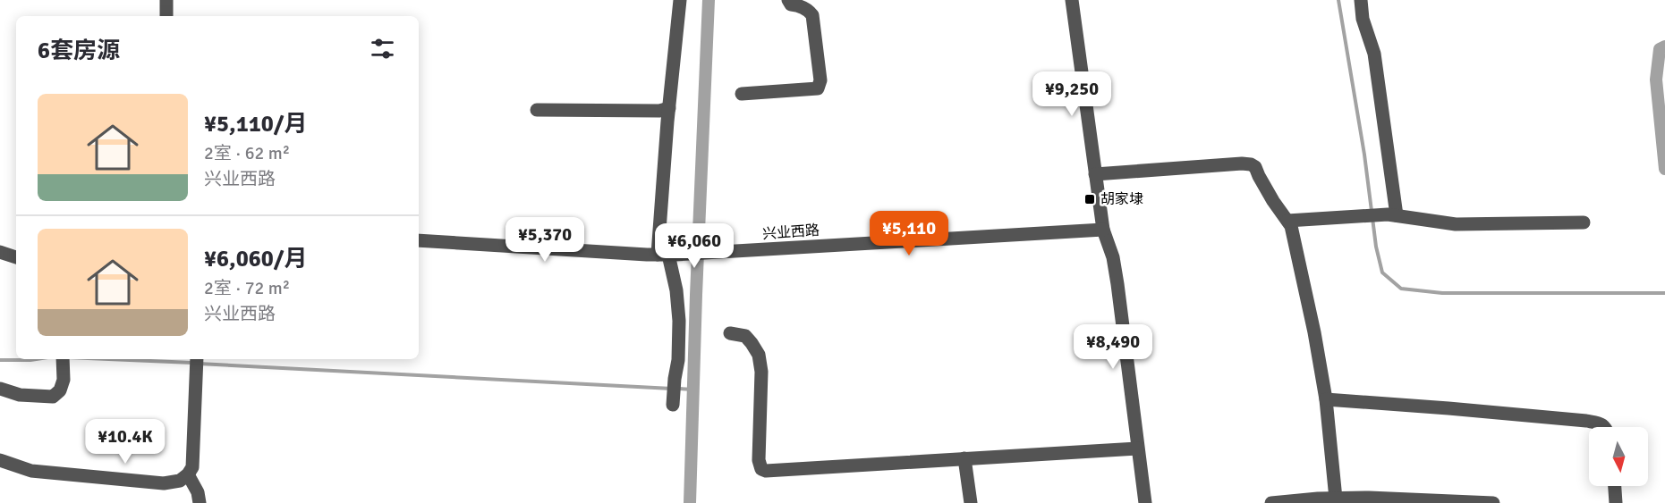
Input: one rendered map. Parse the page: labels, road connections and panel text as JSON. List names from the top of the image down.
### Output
{
  "streets": {
    "street": ["兴业西路"]
  },
  "places": {
    "transit": ["胡家埭"]
  },
  "north": "bottom",
  "page": {
    "heading": "6套房源",
    "price": [
      "¥9,250",
      "¥5,110",
      "¥5,370",
      "¥6,060",
      "¥8,490",
      "¥10.4K"
    ],
    "list": [
      {
        "name": "¥5,110/月",
        "note": "2室 · 62 m² · 兴业西路"
      },
      {
        "name": "¥6,060/月",
        "note": "2室 · 72 m² · 兴业西路"
      }
    ]
  }
}
